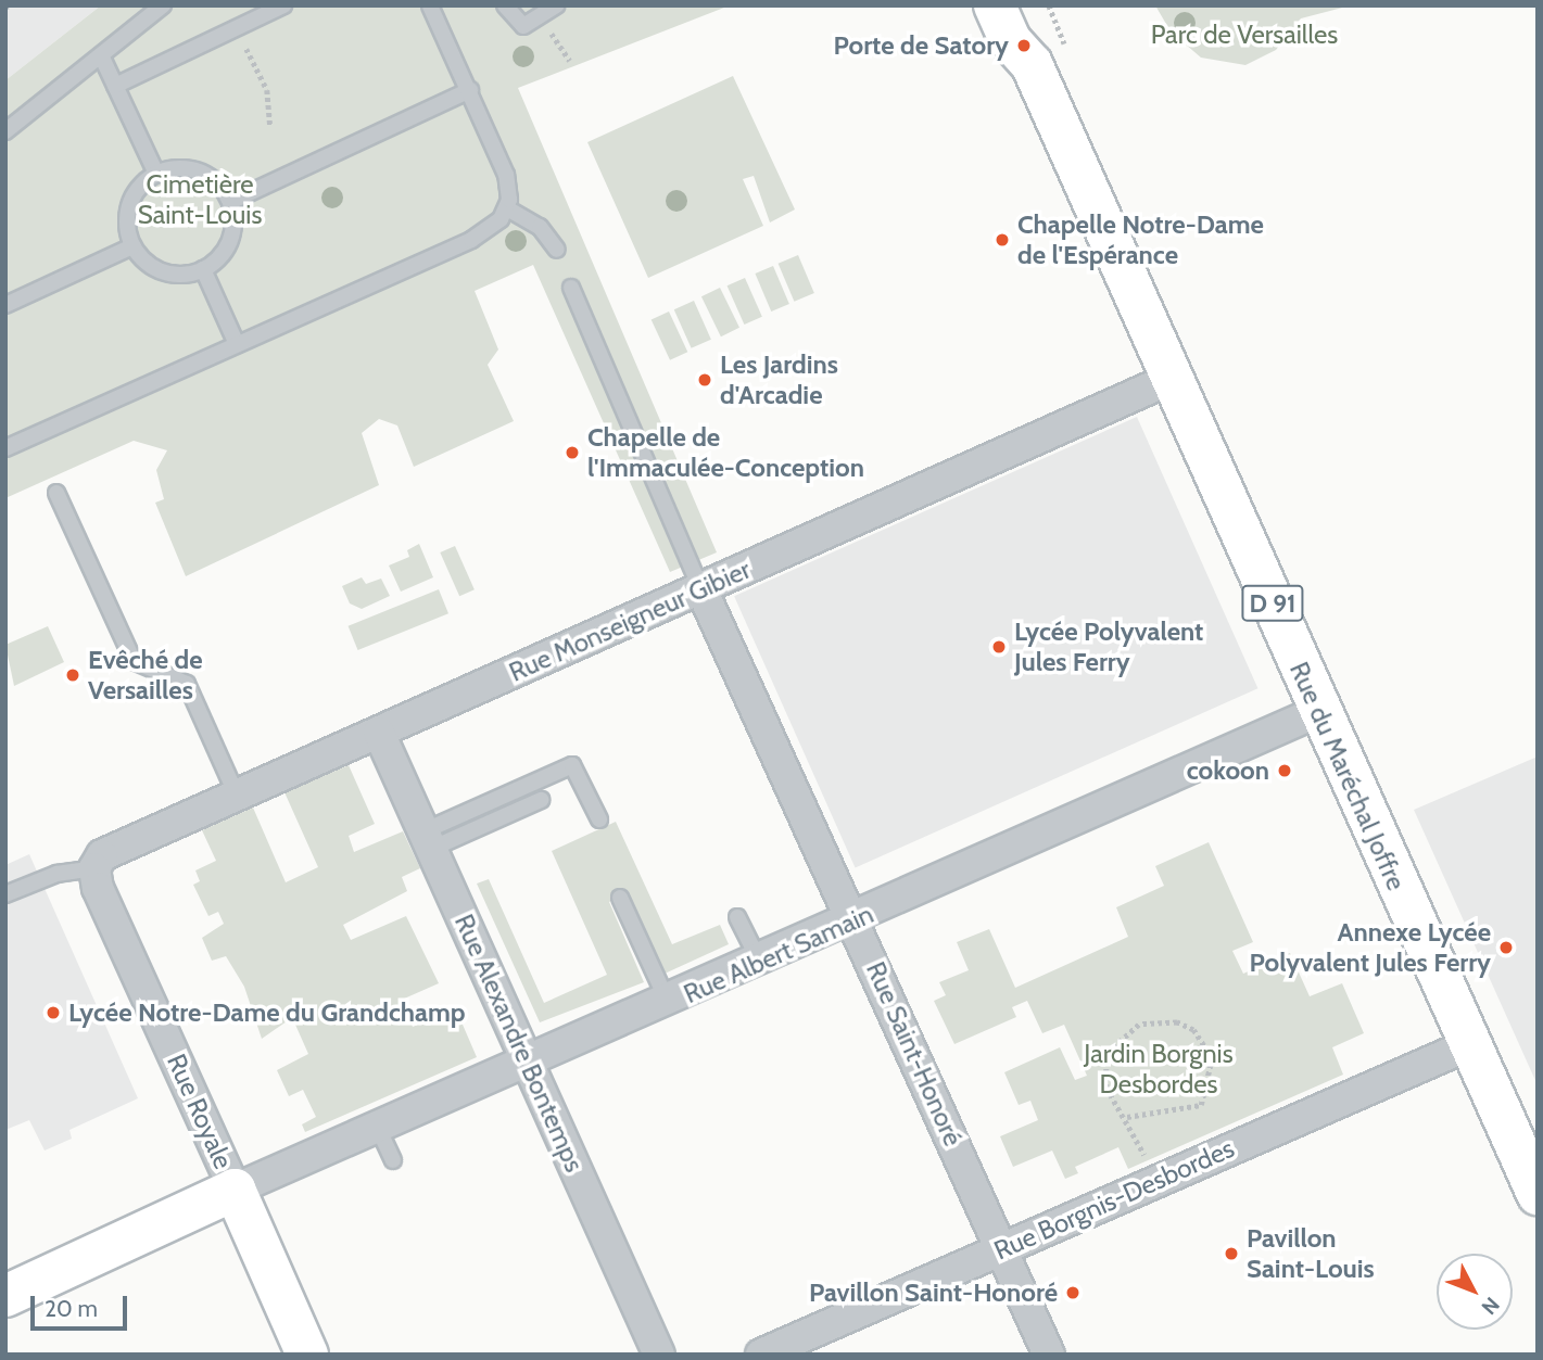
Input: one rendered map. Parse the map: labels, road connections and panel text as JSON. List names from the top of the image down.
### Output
{
  "streets": {
    "main road": ["D 91", "Rue du Maréchal Joffre", "Rue Royale"],
    "street": [
      "Rue Monseigneur Gibier",
      "Rue Albert Samain",
      "Rue Alexandre Bontemps",
      "Rue Saint-Honoré",
      "Rue Borgnis-Desbordes"
    ]
  },
  "crossings": [
    ["Rue Monseigneur Gibier", "Rue du Maréchal Joffre"],
    ["Rue Monseigneur Gibier", "Rue Alexandre Bontemps"],
    ["Rue Monseigneur Gibier", "Rue Saint-Honoré"],
    ["Rue Monseigneur Gibier", "Rue Royale"],
    ["Rue du Maréchal Joffre", "Rue Albert Samain"],
    ["Rue du Maréchal Joffre", "Rue Borgnis-Desbordes"],
    ["Rue Albert Samain", "Rue Alexandre Bontemps"],
    ["Rue Albert Samain", "Rue Saint-Honoré"],
    ["Rue Albert Samain", "Rue Royale"],
    ["Rue Saint-Honoré", "Rue Borgnis-Desbordes"]
  ],
  "parks": ["Parc de Versailles", "Cimetière Saint-Louis", "Jardin Borgnis Desbordes"],
  "places": [
    "Porte de Satory",
    "Chapelle Notre-Dame de l'Espérance",
    "Les Jardins d'Arcadie",
    "Chapelle de l'Immaculée-Conception",
    "Lycée Polyvalent Jules Ferry",
    "Evêché de Versailles",
    "cokoon",
    "Annexe Lycée Polyvalent Jules Ferry",
    "Lycée Notre-Dame du Grandchamp",
    "Pavillon Saint-Louis",
    "Pavillon Saint-Honoré"
  ],
  "scale_bar": "20 m",
  "north": "bottom right"
}
